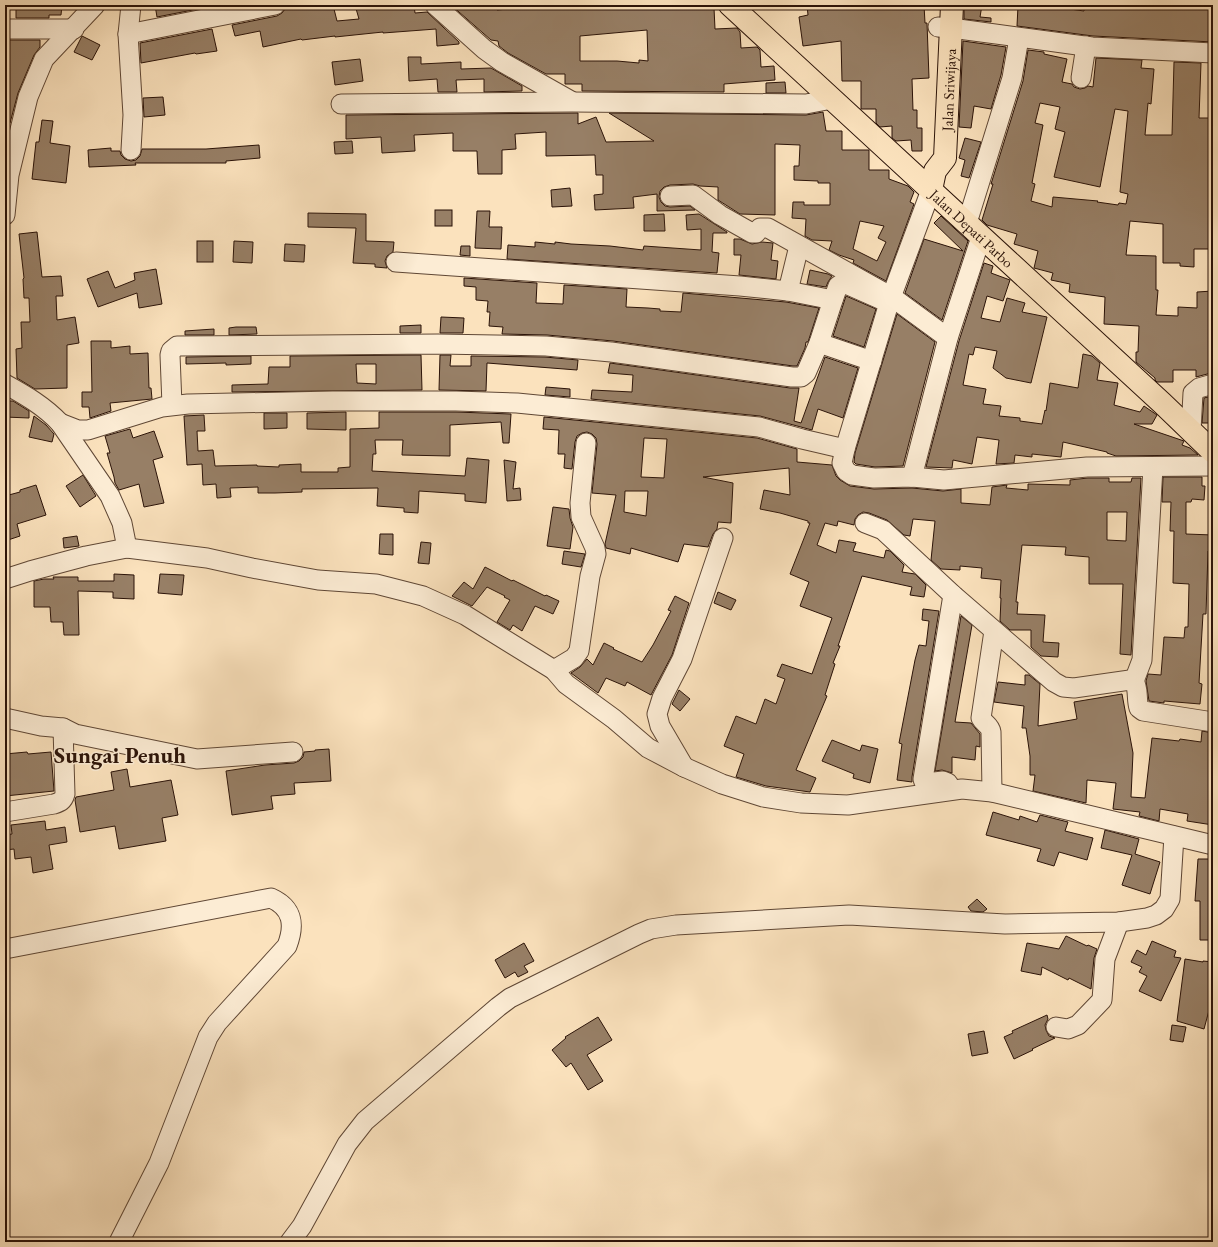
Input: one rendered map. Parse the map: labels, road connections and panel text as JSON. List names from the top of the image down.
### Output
{
  "streets": {
    "main road": ["Jalan Sriwijaya", "Jalan Depati Parbo"]
  },
  "crossings": [
    ["Jalan Sriwijaya", "Jalan Depati Parbo"]
  ],
  "districts": ["Sungai Penuh"]
}
